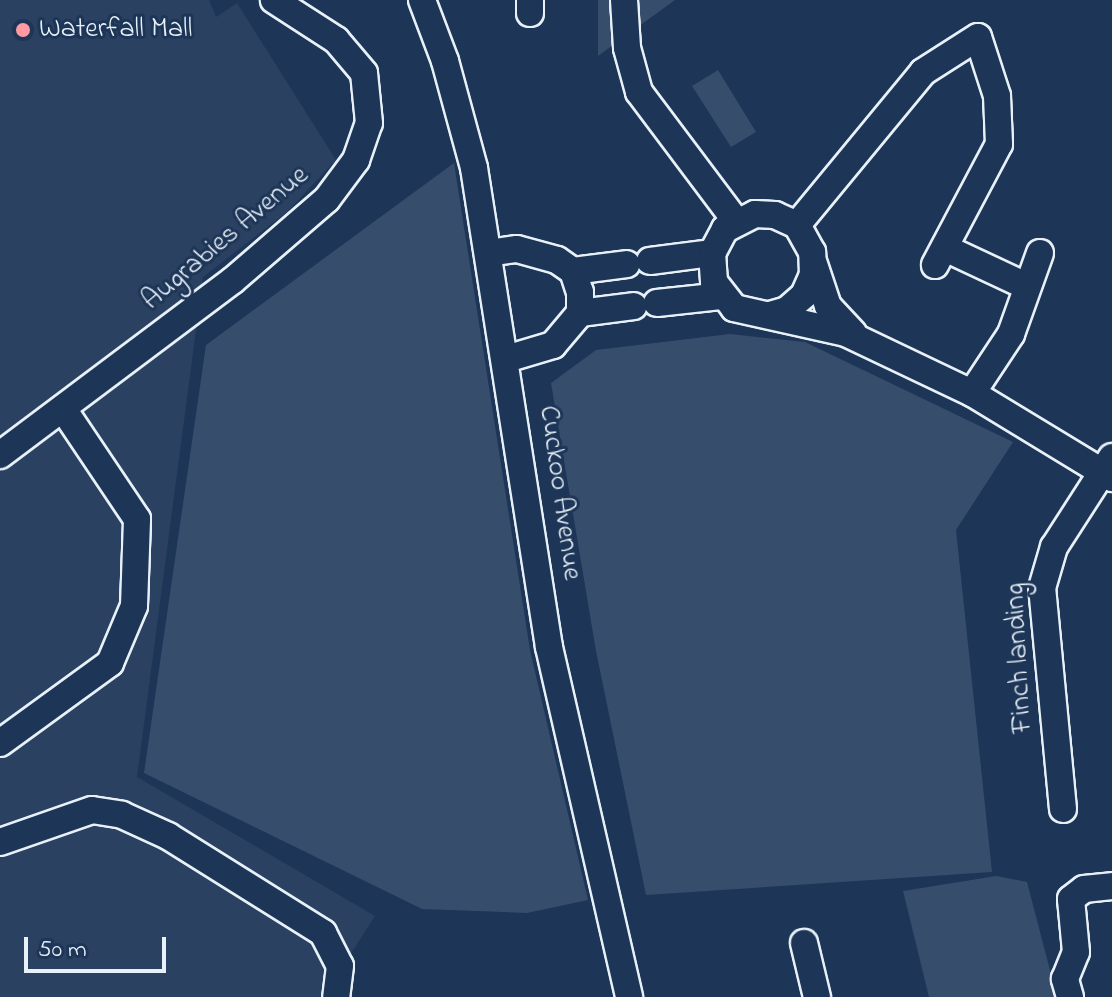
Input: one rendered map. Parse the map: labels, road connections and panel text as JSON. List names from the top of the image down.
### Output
{
  "streets": {
    "street": ["Augrabies Avenue", "Cuckoo Avenue", "Finch landing"]
  },
  "places": ["Waterfall Mall"],
  "scale_bar": "50 m"
}
